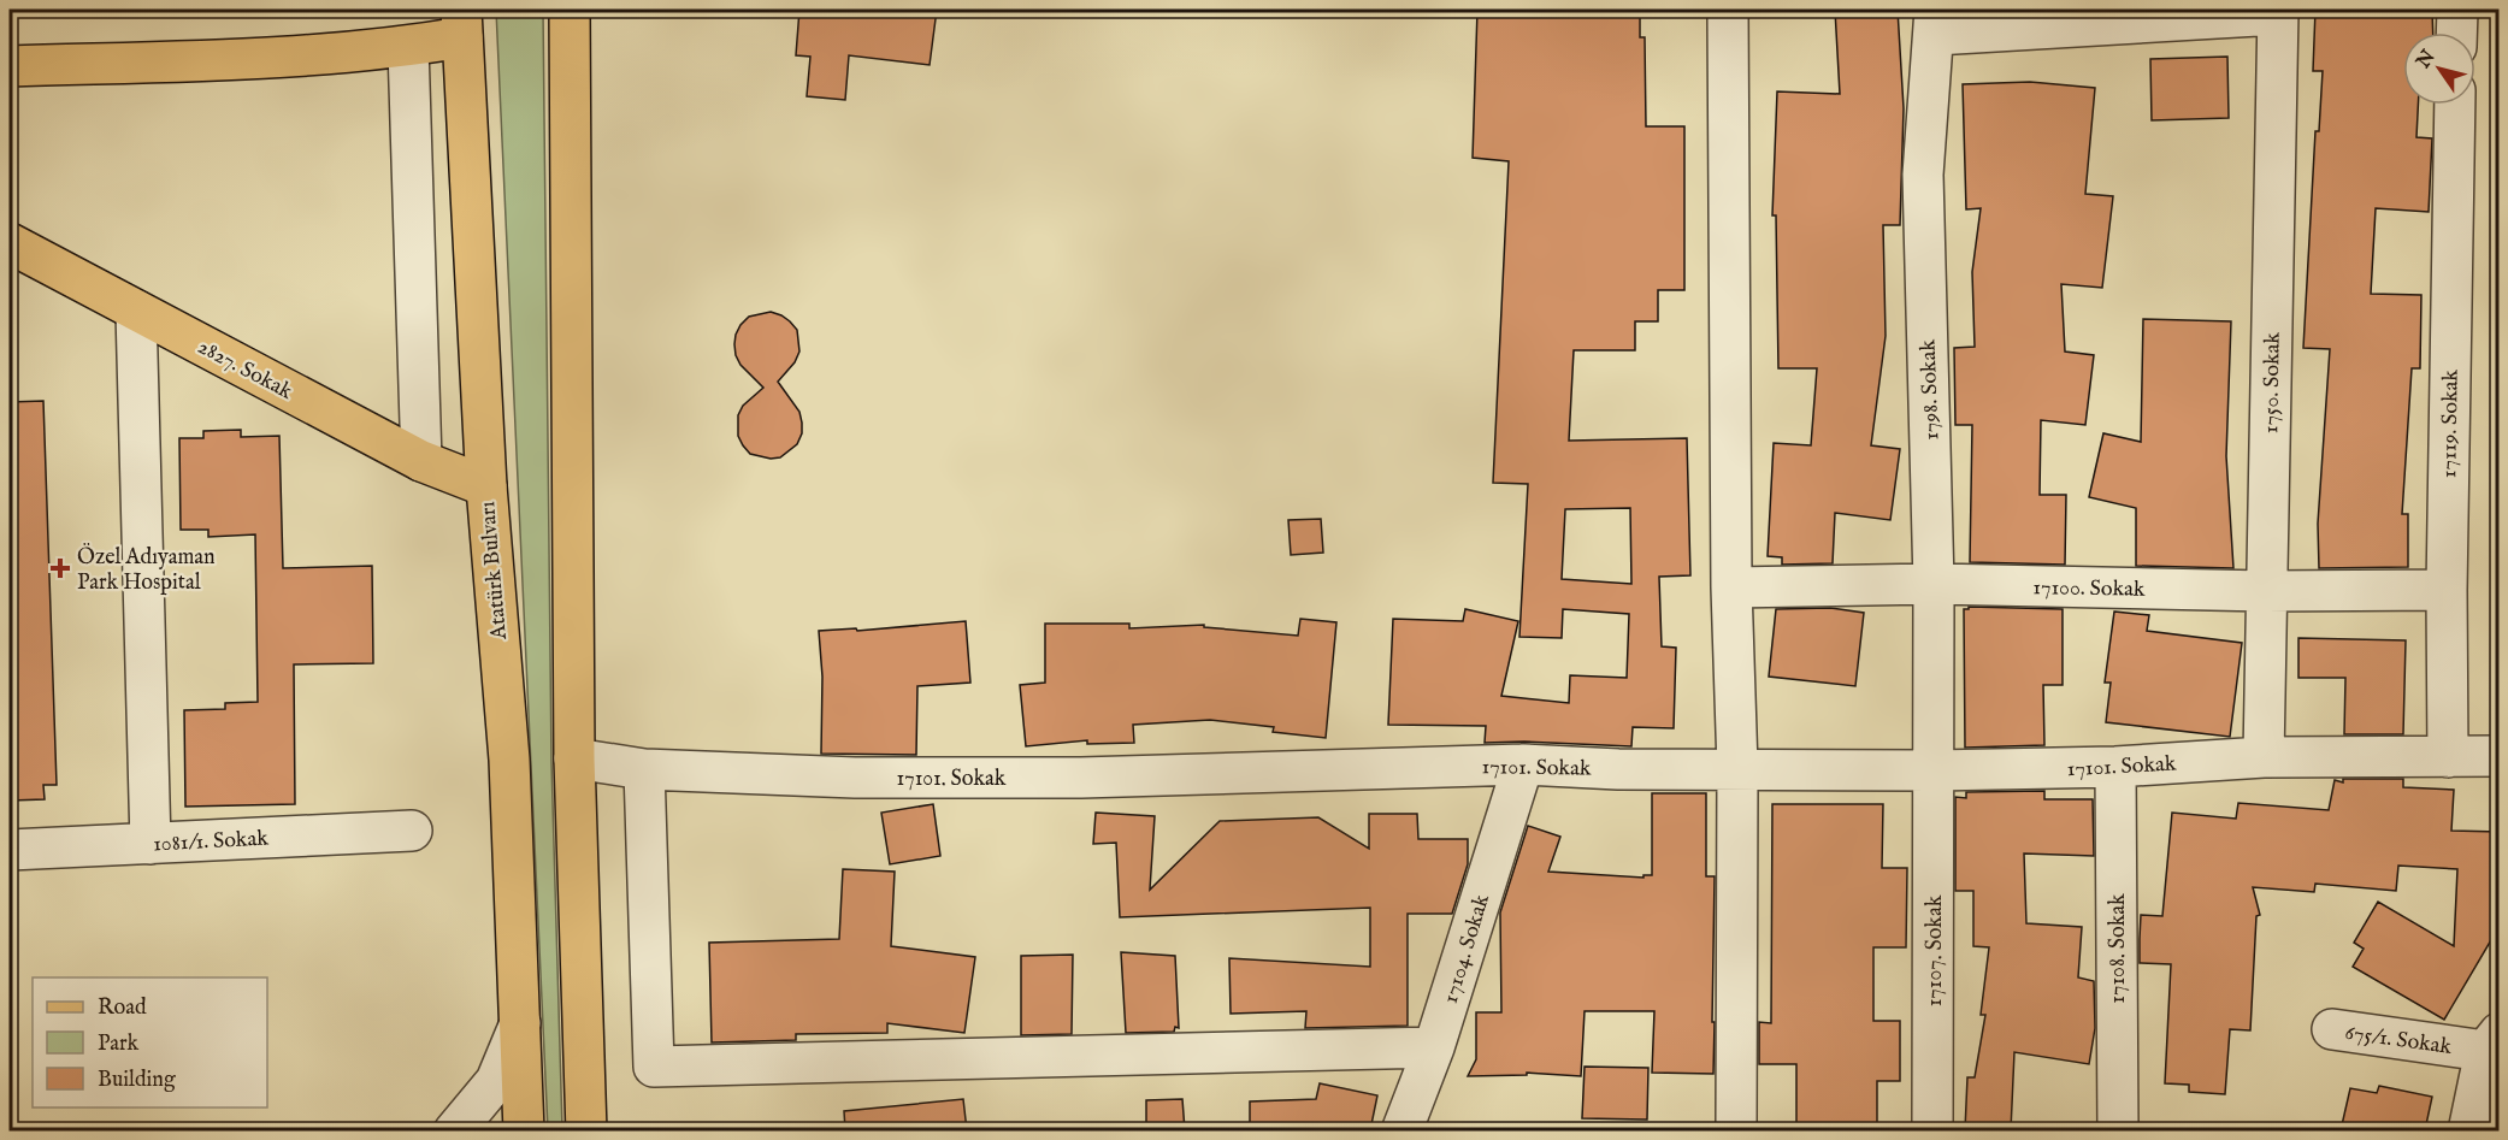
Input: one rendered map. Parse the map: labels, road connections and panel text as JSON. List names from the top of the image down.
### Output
{
  "streets": {
    "main road": ["2827. Sokak", "Atatürk Bulvarı"],
    "street": [
      "1750. Sokak",
      "1798. Sokak",
      "17119. Sokak",
      "17100. Sokak",
      "17101. Sokak",
      "1081/1. Sokak",
      "17104. Sokak",
      "17108. Sokak",
      "17107. Sokak",
      "675/1. Sokak"
    ]
  },
  "crossings": [
    ["2827. Sokak", "Atatürk Bulvarı"],
    ["1750. Sokak", "17100. Sokak"],
    ["1750. Sokak", "17101. Sokak"],
    ["1798. Sokak", "17100. Sokak"],
    ["1798. Sokak", "17101. Sokak"],
    ["1798. Sokak", "17107. Sokak"],
    ["17119. Sokak", "17100. Sokak"],
    ["17119. Sokak", "17101. Sokak"],
    ["17101. Sokak", "17104. Sokak"],
    ["17101. Sokak", "17108. Sokak"],
    ["17101. Sokak", "17107. Sokak"]
  ],
  "places": {
    "health": ["Özel Adıyaman Park Hospital"]
  },
  "legend": ["Road", "Park", "Building"],
  "north": "top left"
}
